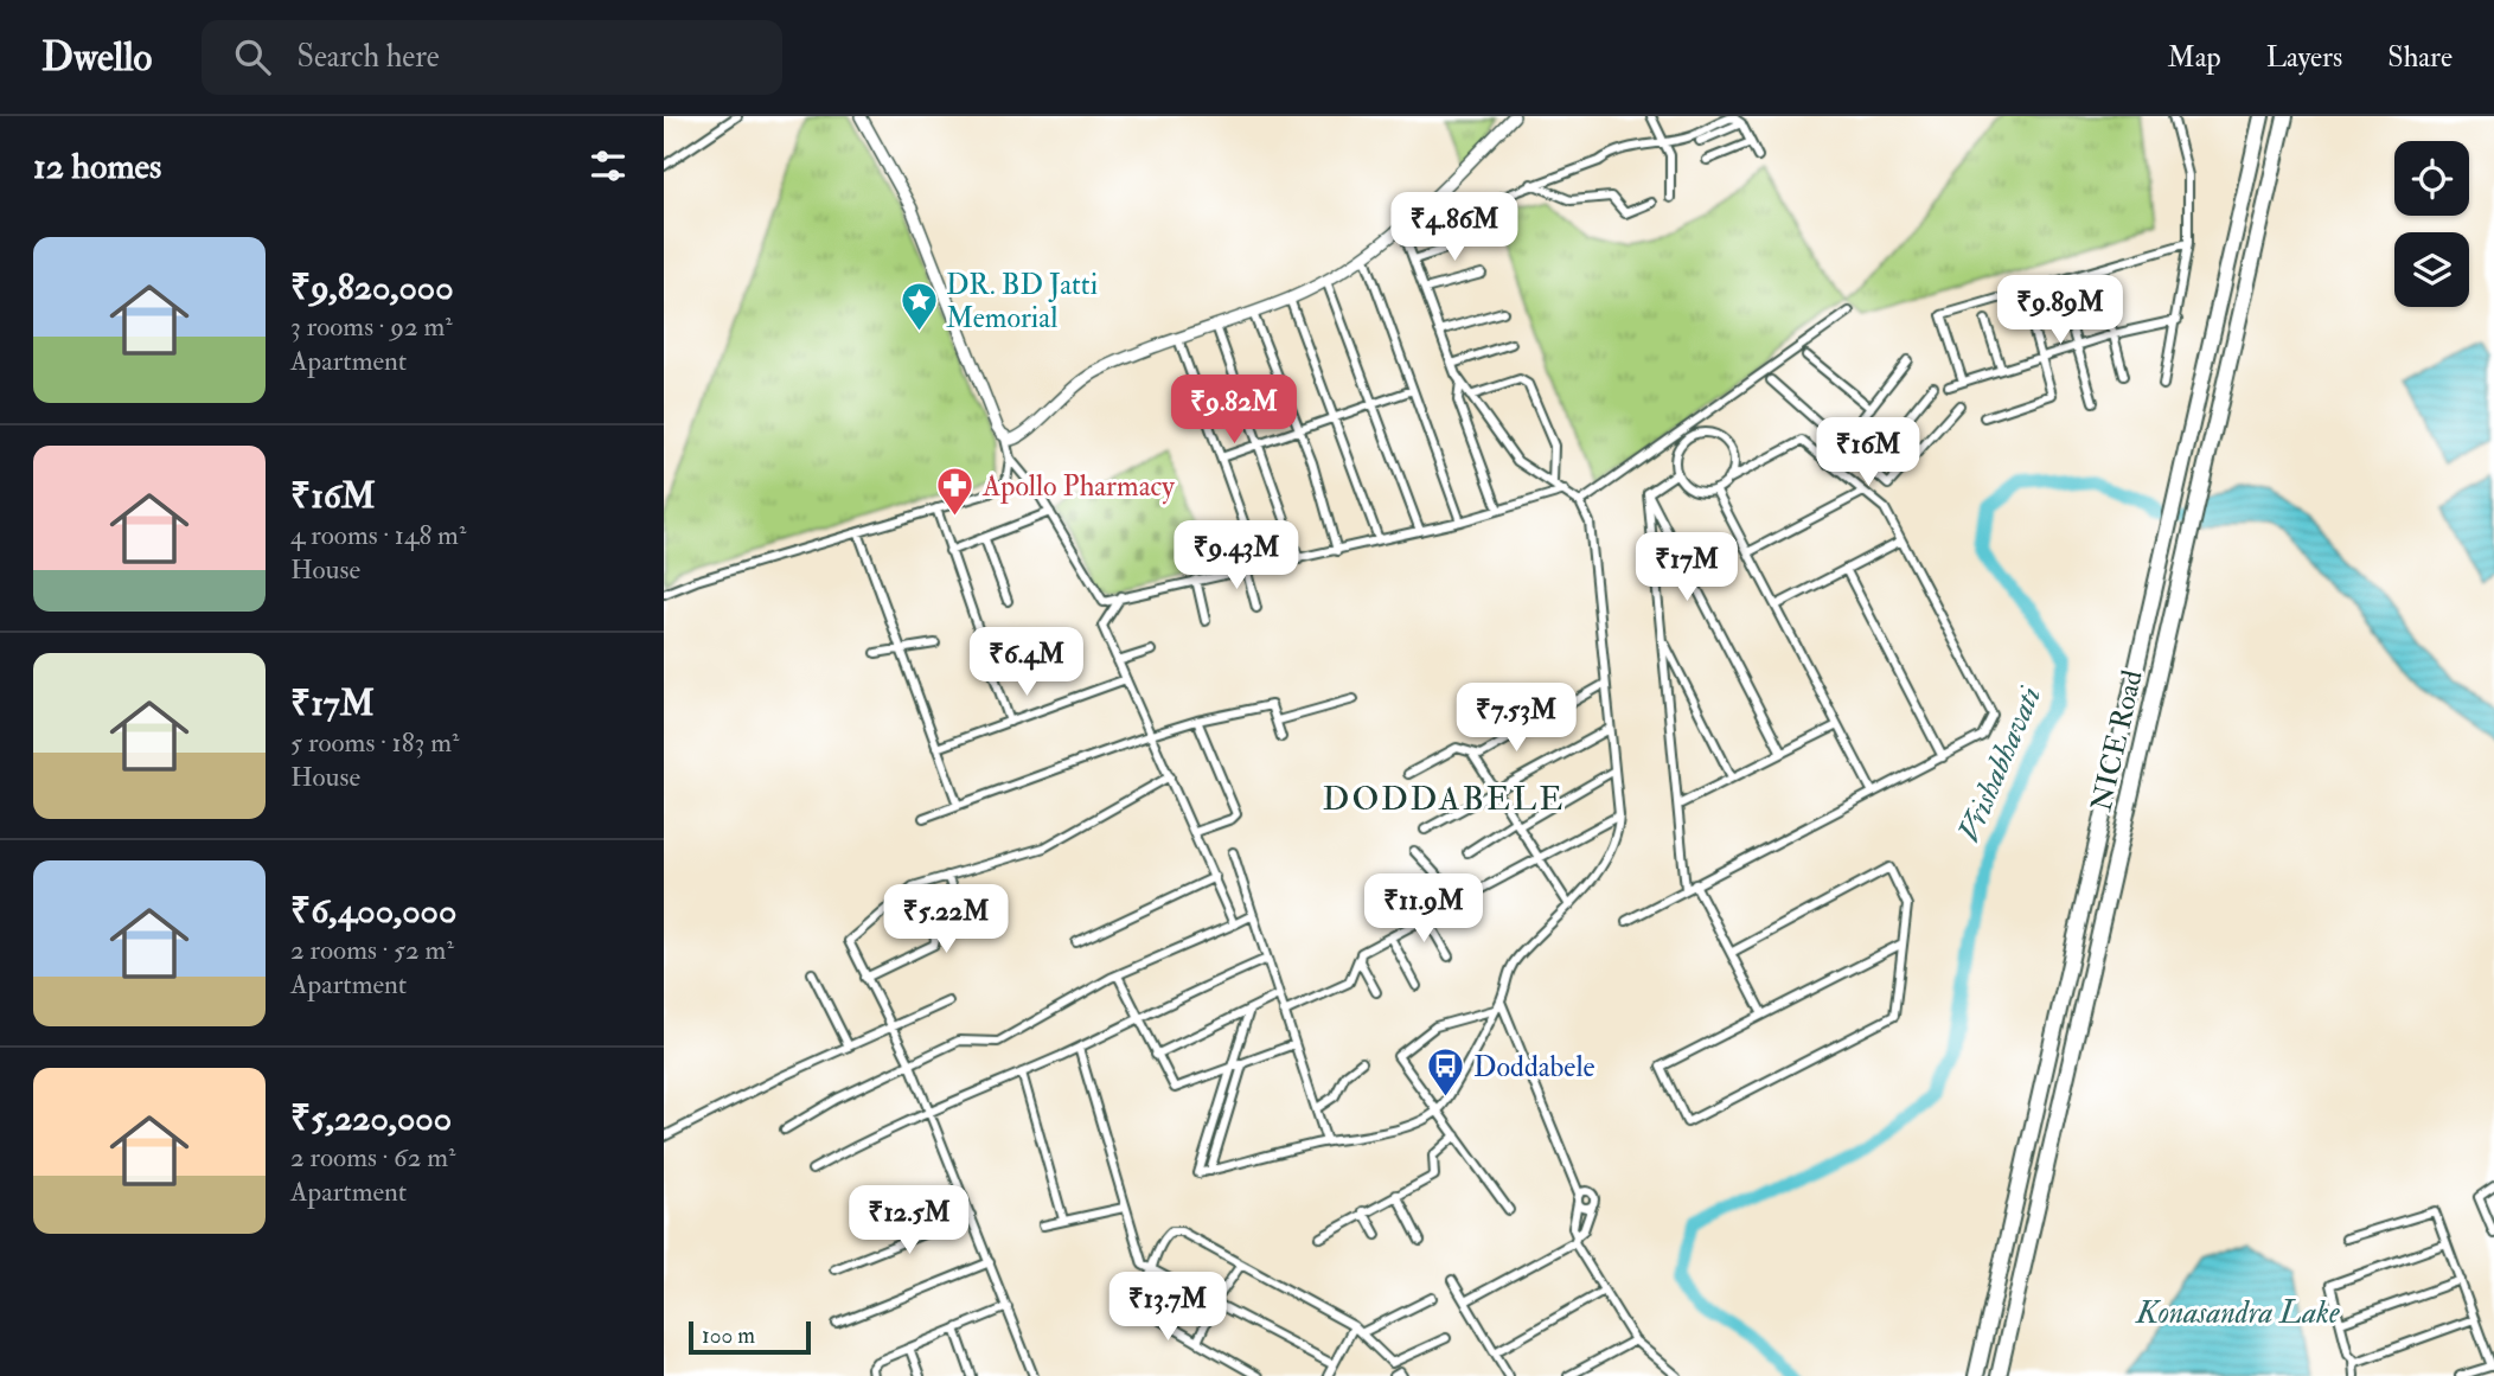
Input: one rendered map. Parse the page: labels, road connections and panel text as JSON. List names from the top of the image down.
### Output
{
  "streets": {
    "highway": ["NICE Road"]
  },
  "districts": ["DODDABELE"],
  "water": ["Vrishabhavati", "Konasandra Lake"],
  "places": {
    "place": ["DR. BD Jatti Memorial"],
    "pharmacy": ["Apollo Pharmacy"],
    "bus stop": ["Doddabele"]
  },
  "scale_bar": "100 m",
  "page": {
    "header": "Dwello",
    "search": "Search here",
    "nav": ["Map", "Layers", "Share"],
    "heading": "12 homes",
    "price": [
      "₹4.86M",
      "₹9.89M",
      "₹9.82M",
      "₹16M",
      "₹9.43M",
      "₹17M",
      "₹6.4M",
      "₹7.53M",
      "₹11.9M",
      "₹5.22M",
      "₹12.5M",
      "₹13.7M"
    ],
    "list": [
      {
        "name": "₹9,820,000",
        "note": "3 rooms · 92 m² · Apartment"
      },
      {
        "name": "₹16M",
        "note": "4 rooms · 148 m² · House"
      },
      {
        "name": "₹17M",
        "note": "5 rooms · 183 m² · House"
      },
      {
        "name": "₹6,400,000",
        "note": "2 rooms · 52 m² · Apartment"
      },
      {
        "name": "₹5,220,000",
        "note": "2 rooms · 62 m² · Apartment"
      }
    ],
    "scale": "100 m"
  }
}
